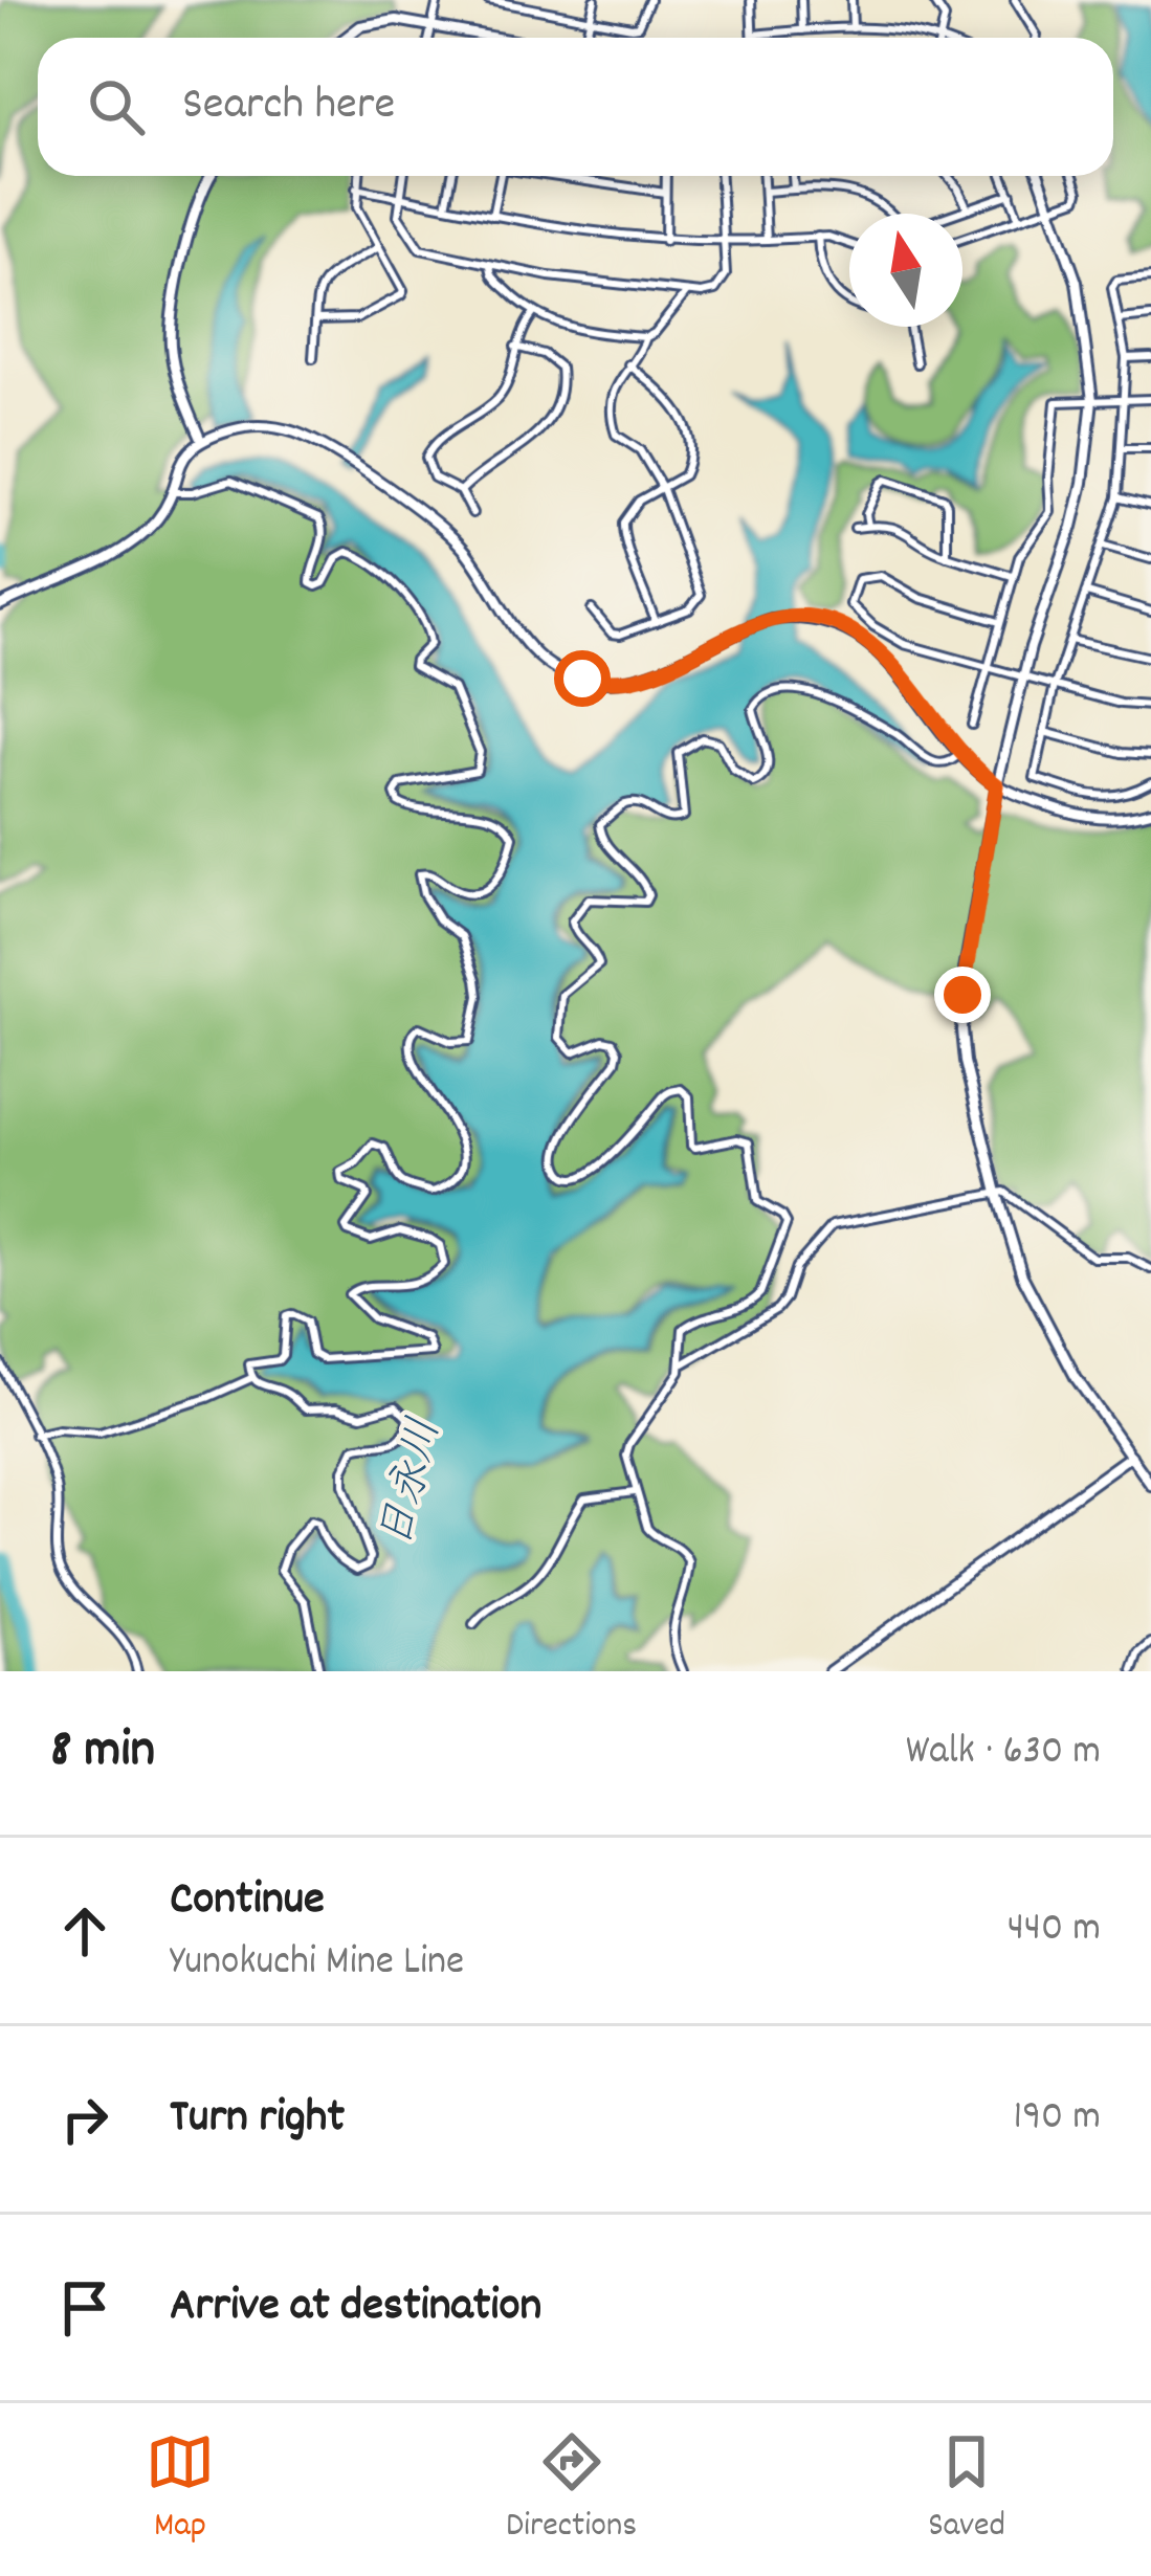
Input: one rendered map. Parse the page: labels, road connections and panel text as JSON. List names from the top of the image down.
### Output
{
  "water": ["日永川"],
  "north": "top",
  "page": {
    "search": "Search here",
    "heading": ["8 min", "Walk · 630 m"],
    "list": [
      ["Continue", "Yunokuchi Mine Line", "440 m"],
      ["Turn right", "190 m"],
      "Arrive at destination"
    ],
    "nav": ["Map", "Directions", "Saved"]
  }
}
